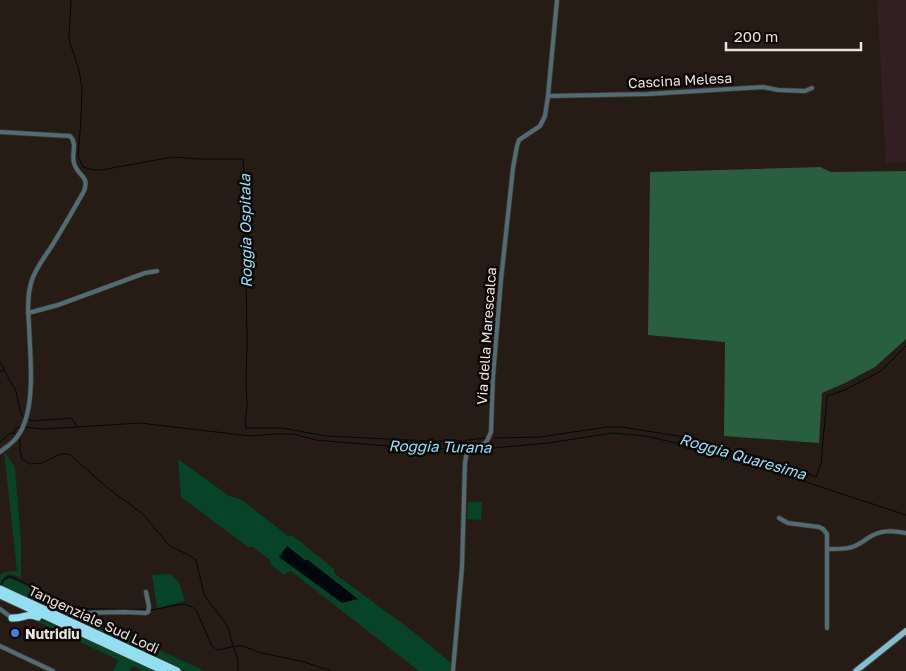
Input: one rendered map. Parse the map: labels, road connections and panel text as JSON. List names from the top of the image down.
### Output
{
  "streets": {
    "highway": ["Tangenziale Sud Lodi"],
    "street": ["Cascina Melesa", "Via della Marescalca"]
  },
  "crossings": [
    ["Cascina Melesa", "Via della Marescalca"]
  ],
  "water": ["Roggia Ospitala", "Roggia Turana", "Roggia Quaresima"],
  "places": ["Nutridiu"],
  "scale_bar": "200 m"
}
